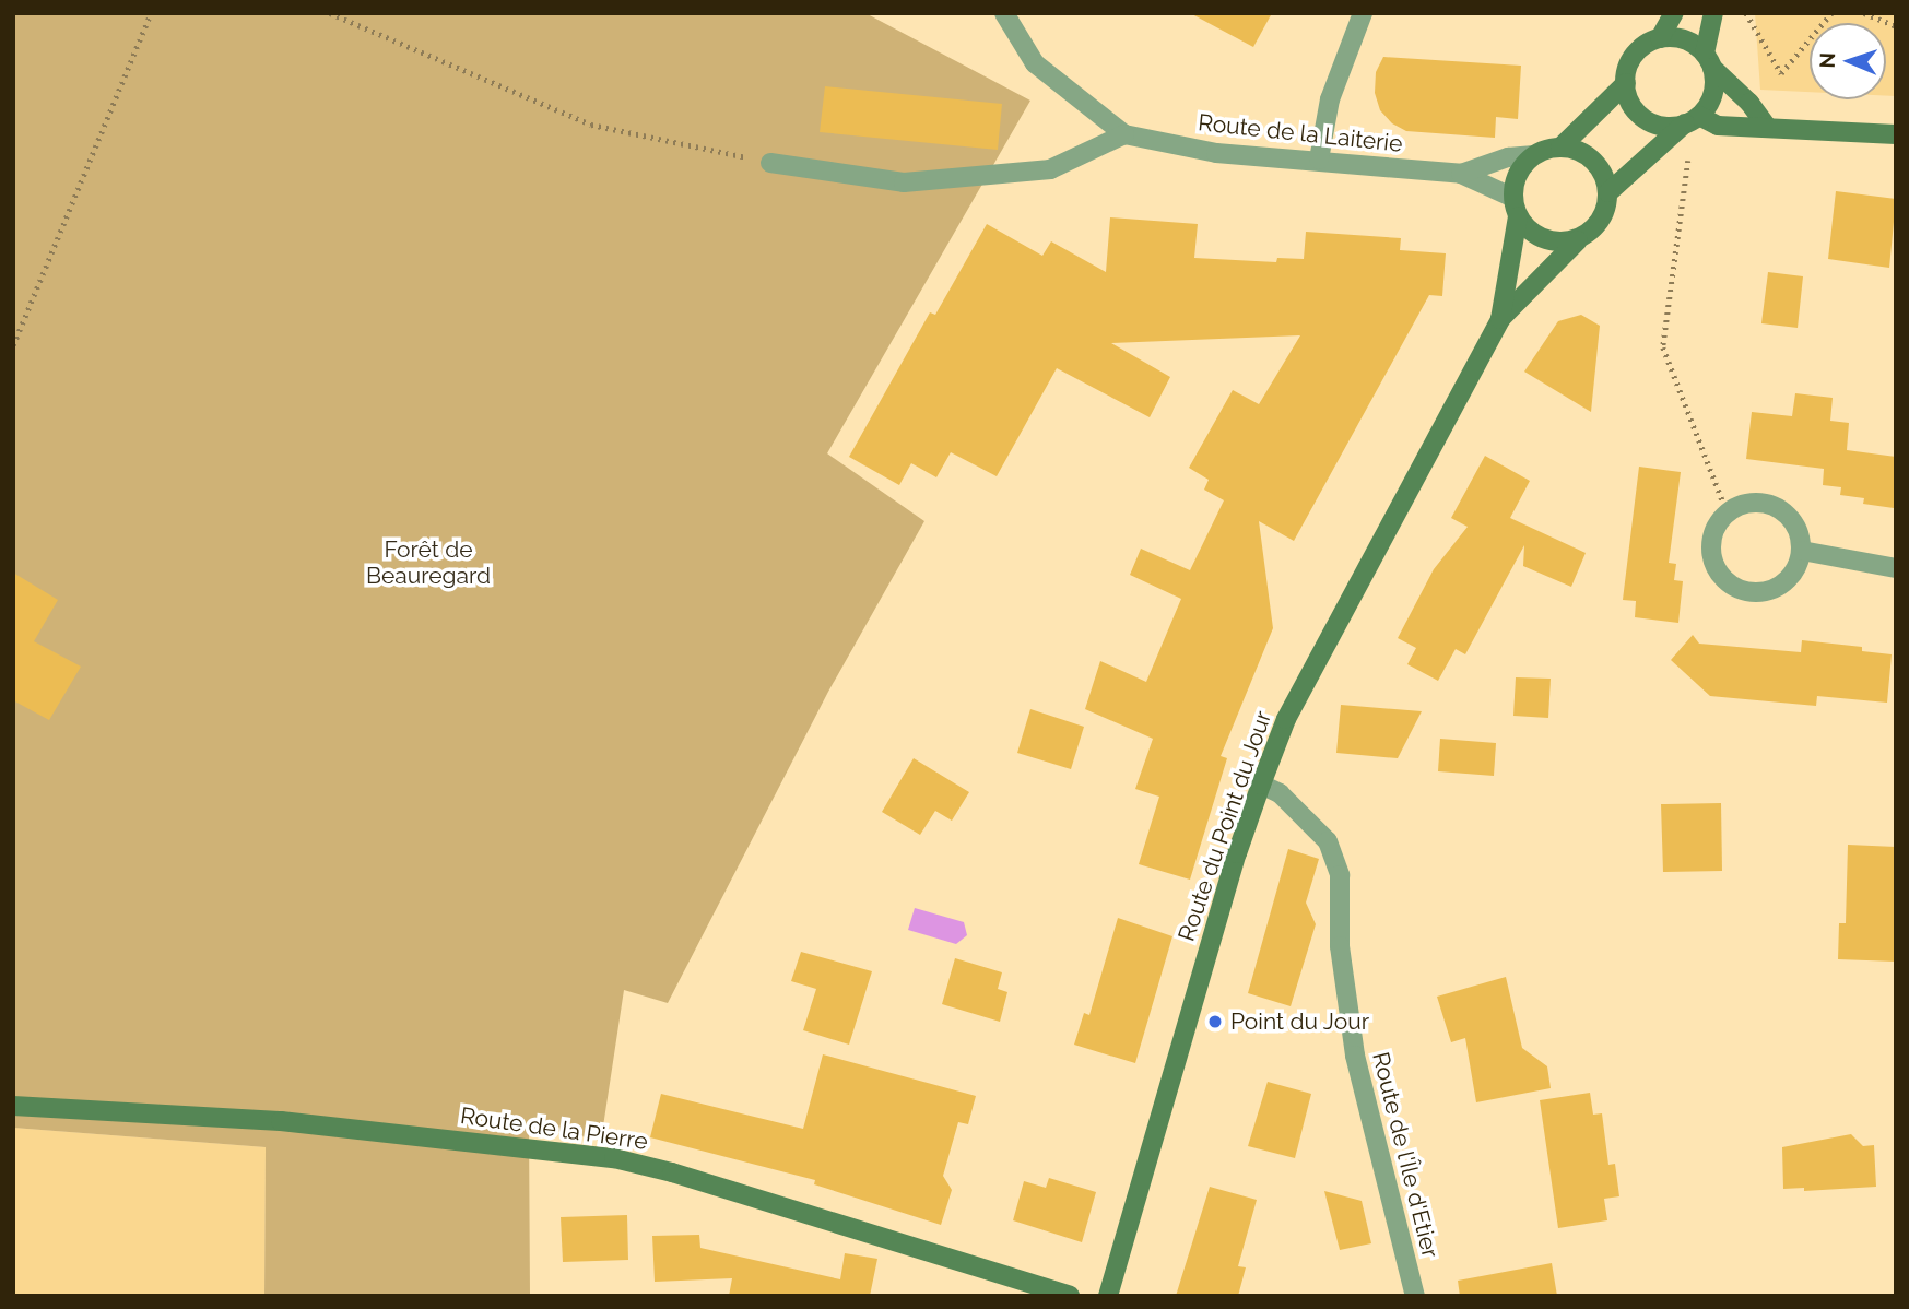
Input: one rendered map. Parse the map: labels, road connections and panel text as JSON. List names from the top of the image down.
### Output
{
  "streets": {
    "main road": ["Route du Point du Jour", "Route de la Pierre"],
    "street": ["Route de la Laiterie", "Route de l'Île d'Etier"]
  },
  "crossings": [
    ["Route de la Laiterie", "Route du Point du Jour"],
    ["Route du Point du Jour", "Route de l'Île d'Etier"]
  ],
  "parks": ["Forêt de Beauregard"],
  "places": ["Point du Jour"],
  "north": "left"
}
